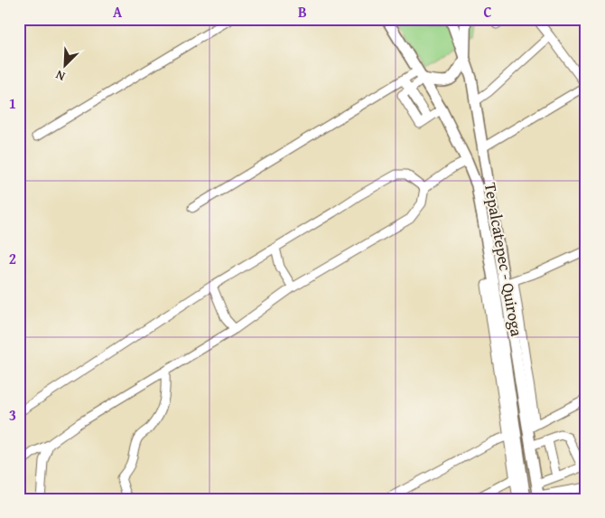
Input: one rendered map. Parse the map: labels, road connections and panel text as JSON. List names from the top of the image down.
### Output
{
  "streets": {
    "main road": ["Tepalcatepec - Quiroga"]
  },
  "north": "bottom left",
  "grid": {
    "columns": ["A", "B", "C"],
    "rows": ["1", "2", "3"]
  }
}
